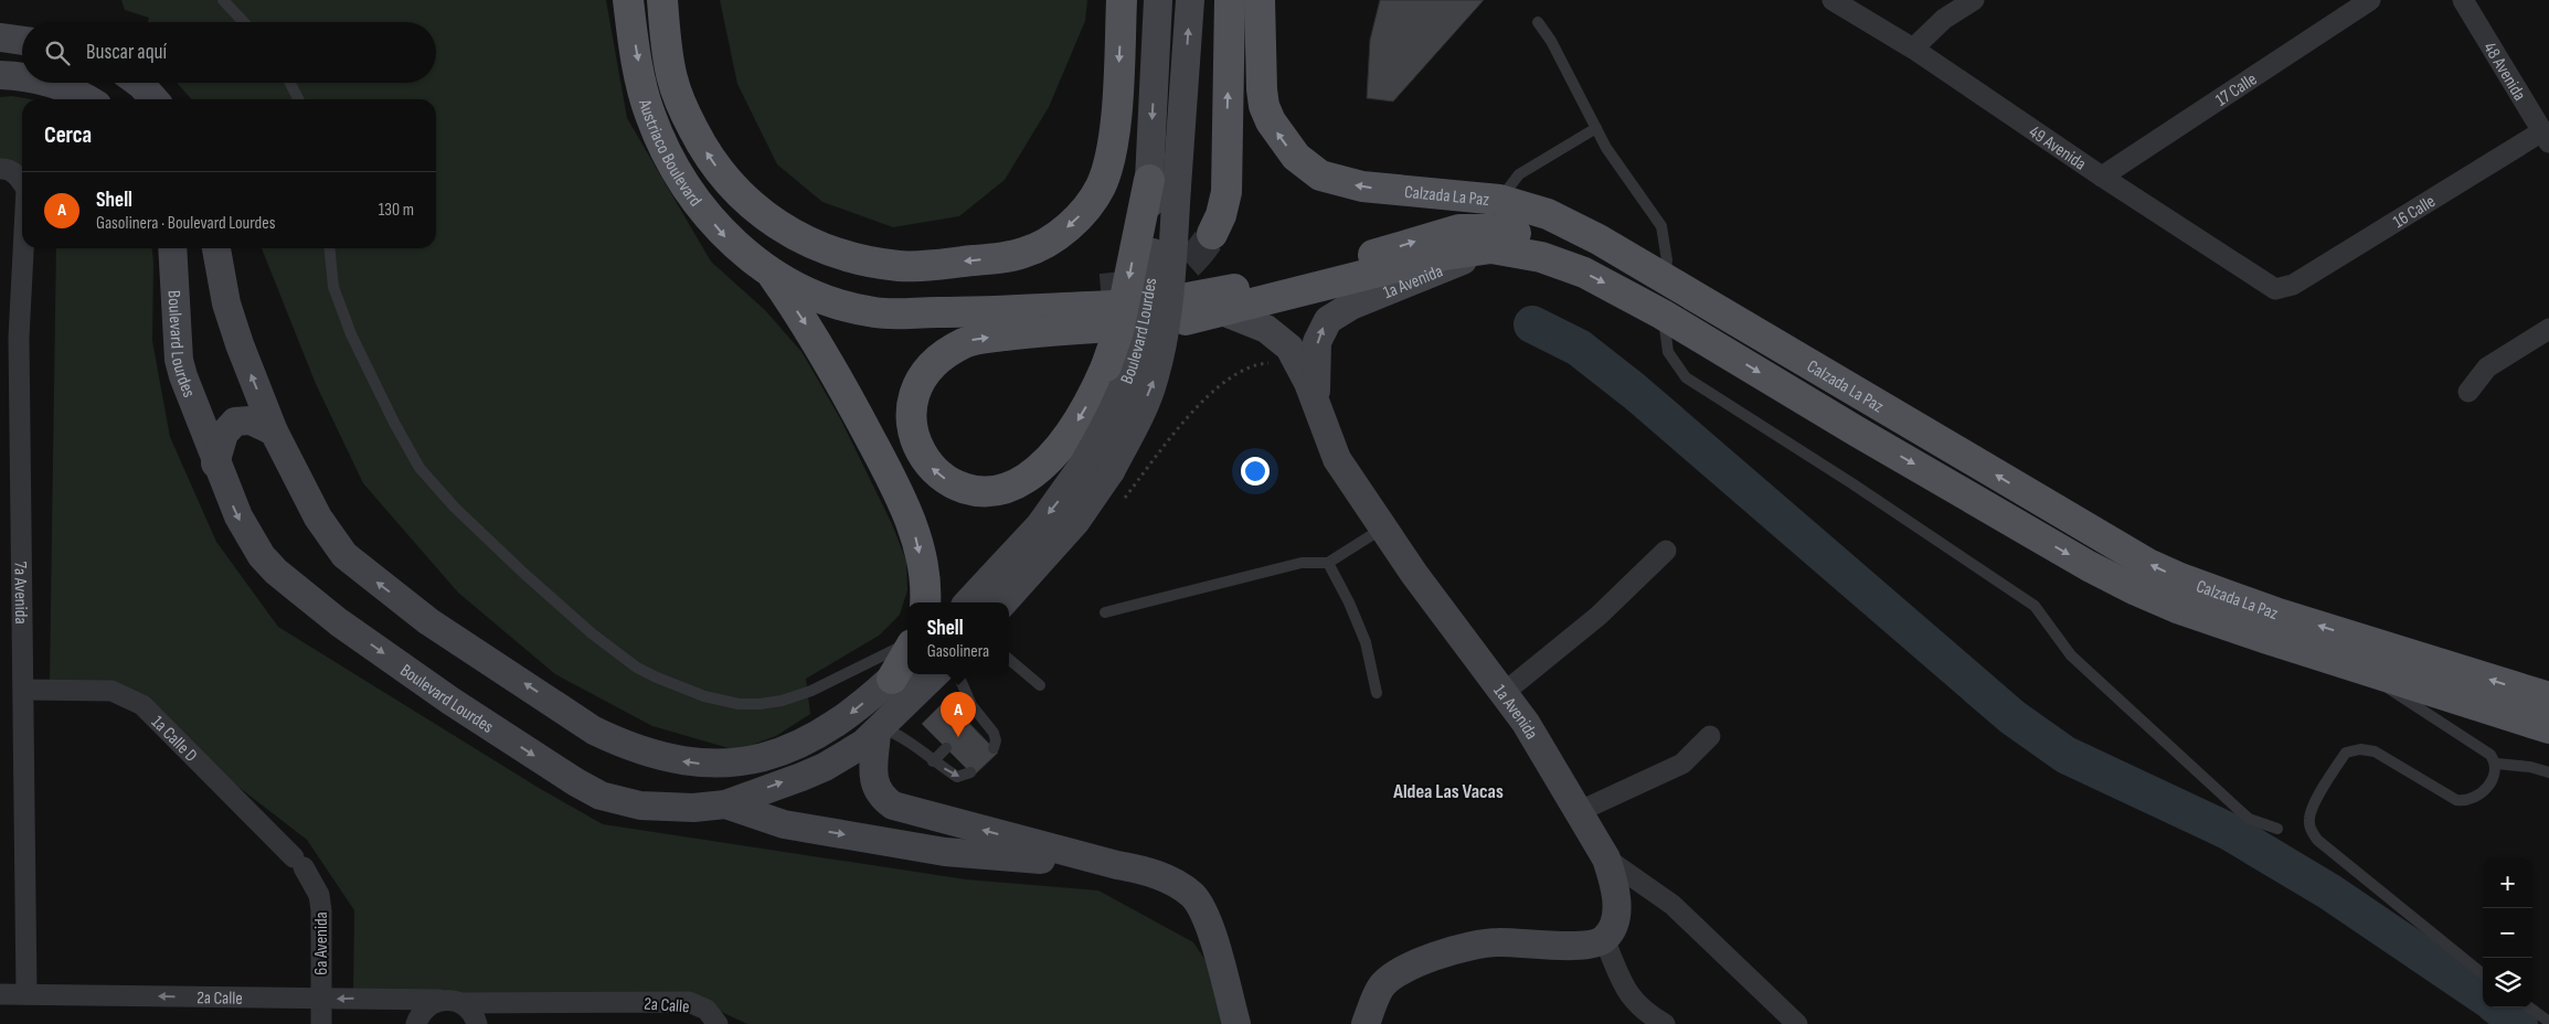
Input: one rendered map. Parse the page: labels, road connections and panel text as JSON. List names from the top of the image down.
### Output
{
  "streets": {
    "main road": [
      "Austriaco Boulevard",
      "Calzada La Paz",
      "1a Avenida",
      "Boulevard Lourdes"
    ],
    "street": [
      "48 Avenida",
      "17 Calle",
      "49 Avenida",
      "16 Calle",
      "7a Avenida",
      "1a Calle D",
      "6a Avenida",
      "2a Calle"
    ]
  },
  "crossings": [
    ["48 Avenida", "16 Calle"],
    ["17 Calle", "49 Avenida"],
    ["49 Avenida", "16 Calle"],
    ["Calzada La Paz", "1a Avenida"],
    ["7a Avenida", "1a Calle D"],
    ["7a Avenida", "2a Calle"],
    ["1a Calle D", "6a Avenida"],
    ["6a Avenida", "2a Calle"]
  ],
  "one_way": ["2a Calle"],
  "districts": ["Aldea Las Vacas"],
  "page": {
    "search": "Buscar aquí",
    "heading": "Cerca",
    "list": [
      {
        "mark": "A",
        "name": "Shell",
        "note": "Gasolinera · Boulevard Lourdes",
        "value": "130 m"
      }
    ],
    "popup": ["Shell", "Gasolinera"],
    "pins": "A",
    "map_buttons": ["+", "−"]
  }
}
